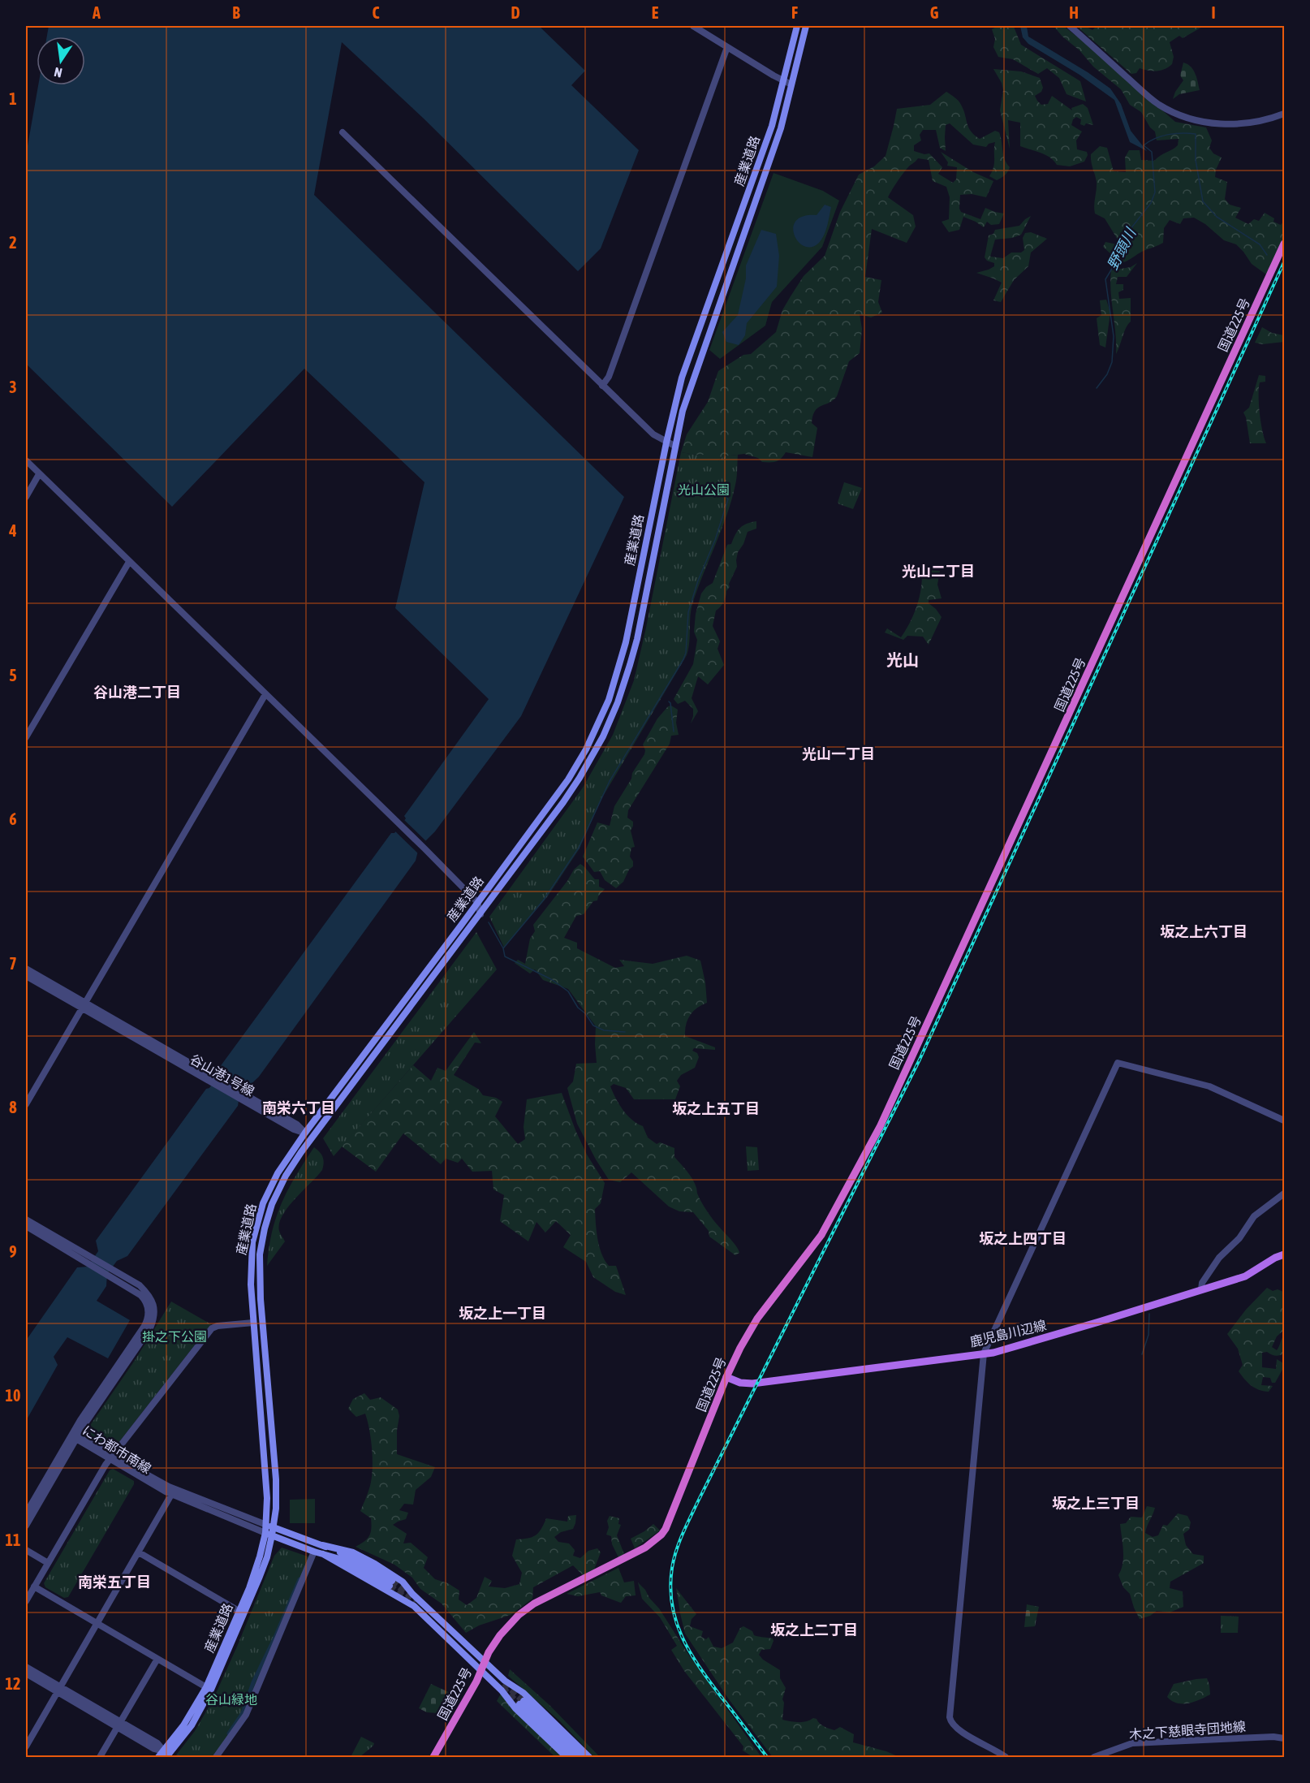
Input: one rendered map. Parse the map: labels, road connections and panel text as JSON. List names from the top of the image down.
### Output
{
  "streets": {
    "highway": ["国道225号"],
    "main road": ["産業道路", "鹿児島川辺線"],
    "street": ["谷山港1号線", "にわ都市南線", "木之下慈眼寺団地線"]
  },
  "crossings": [
    ["産業道路", "谷山港1号線"],
    ["産業道路", "にわ都市南線"],
    ["国道225号", "鹿児島川辺線"]
  ],
  "districts": [
    "光山二丁目",
    "光山",
    "谷山港二丁目",
    "光山一丁目",
    "坂之上六丁目",
    "南栄六丁目",
    "坂之上五丁目",
    "坂之上四丁目",
    "坂之上一丁目",
    "坂之上三丁目",
    "南栄五丁目",
    "坂之上二丁目"
  ],
  "water": ["野頭川"],
  "parks": ["光山公園", "掛之下公園", "谷山緑地"],
  "north": "bottom",
  "grid": {
    "columns": [
      "A",
      "B",
      "C",
      "D",
      "E",
      "F",
      "G",
      "H",
      "I"
    ],
    "rows": [
      "1",
      "2",
      "3",
      "4",
      "5",
      "6",
      "7",
      "8",
      "9",
      "10",
      "11",
      "12"
    ]
  }
}
